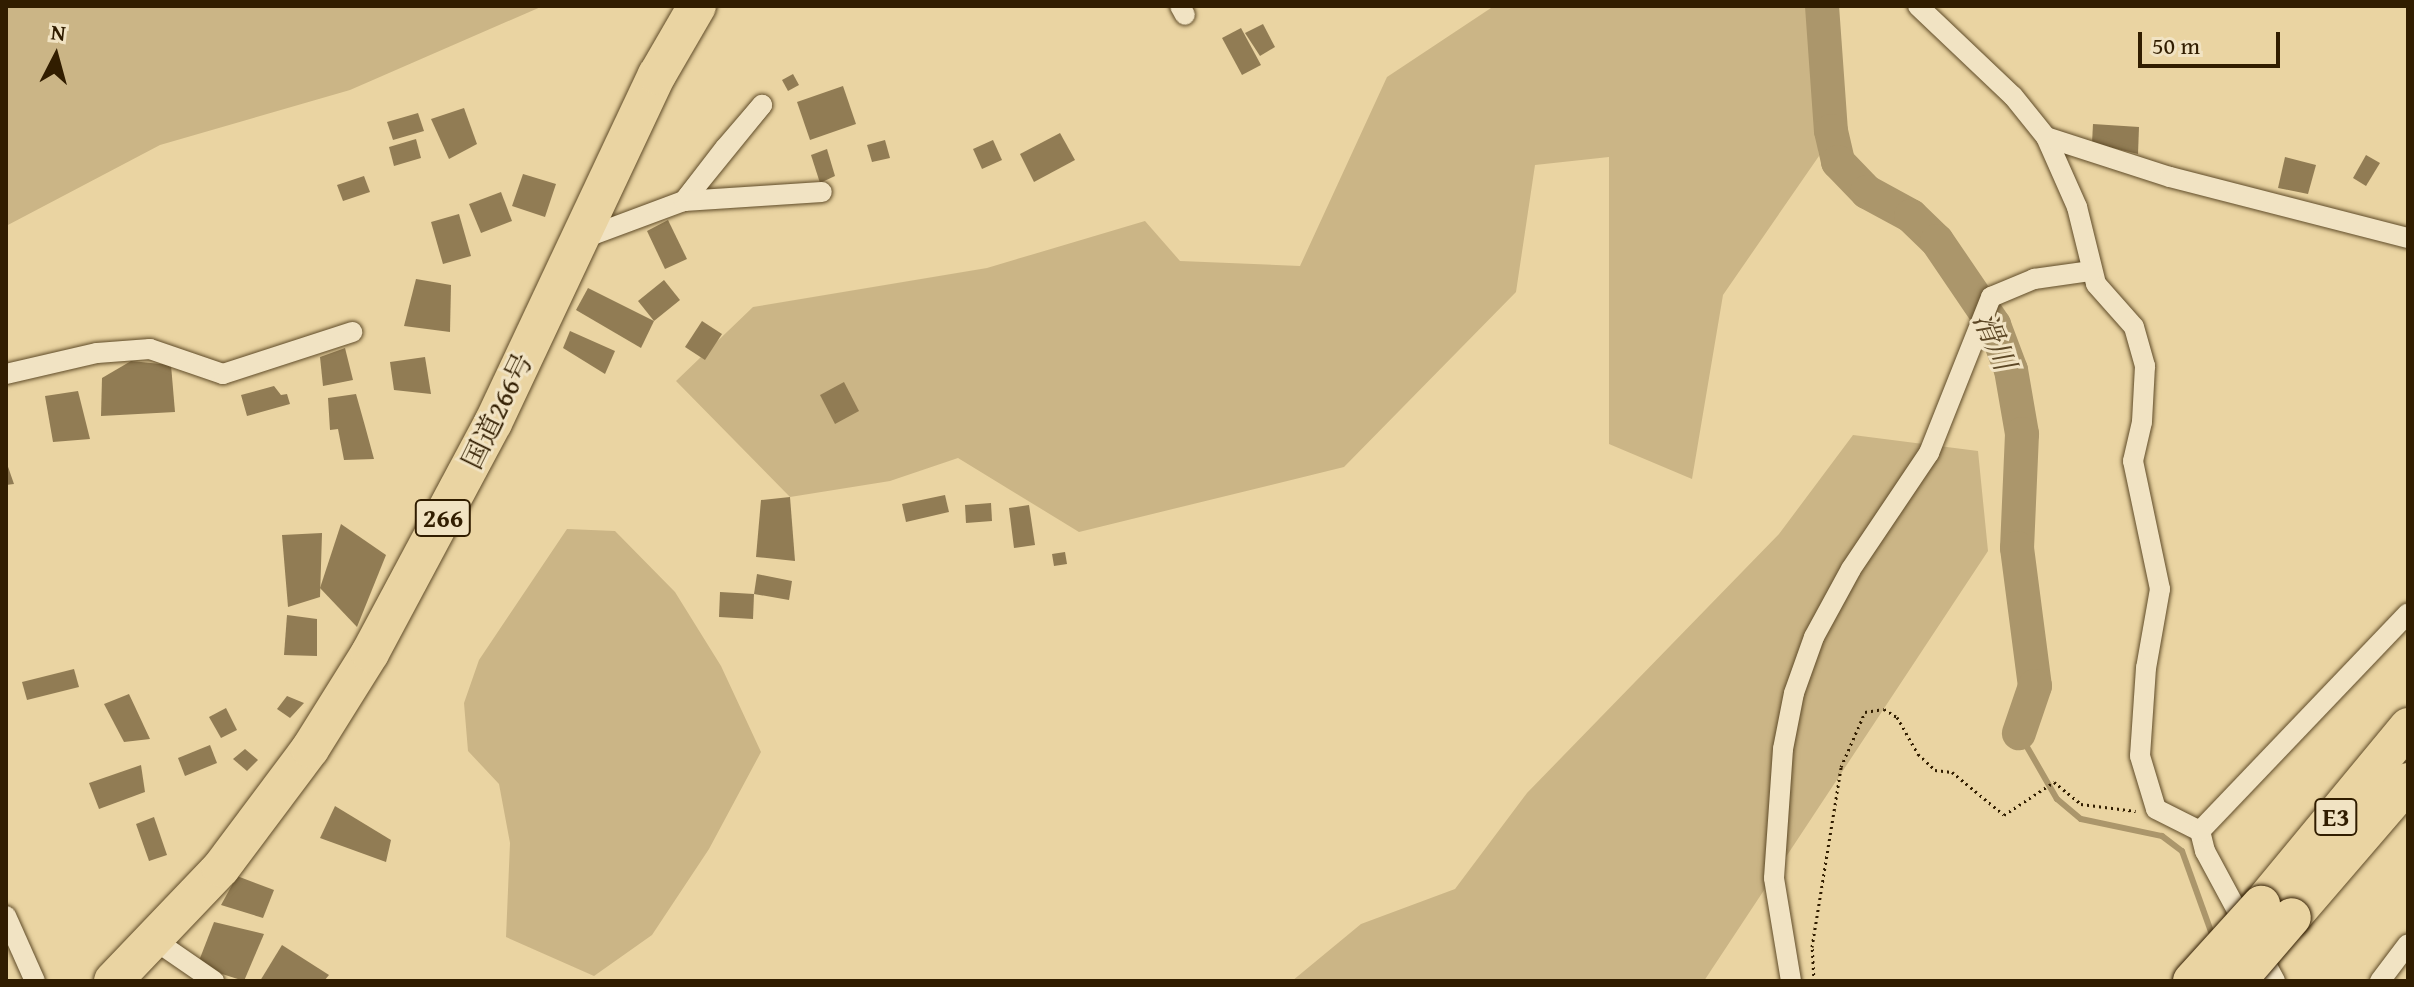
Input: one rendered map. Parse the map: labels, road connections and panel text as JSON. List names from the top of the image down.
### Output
{
  "streets": {
    "highway": ["国道266号", "266", "E3"]
  },
  "water": ["滑川"],
  "scale_bar": "50 m",
  "north": "top"
}
